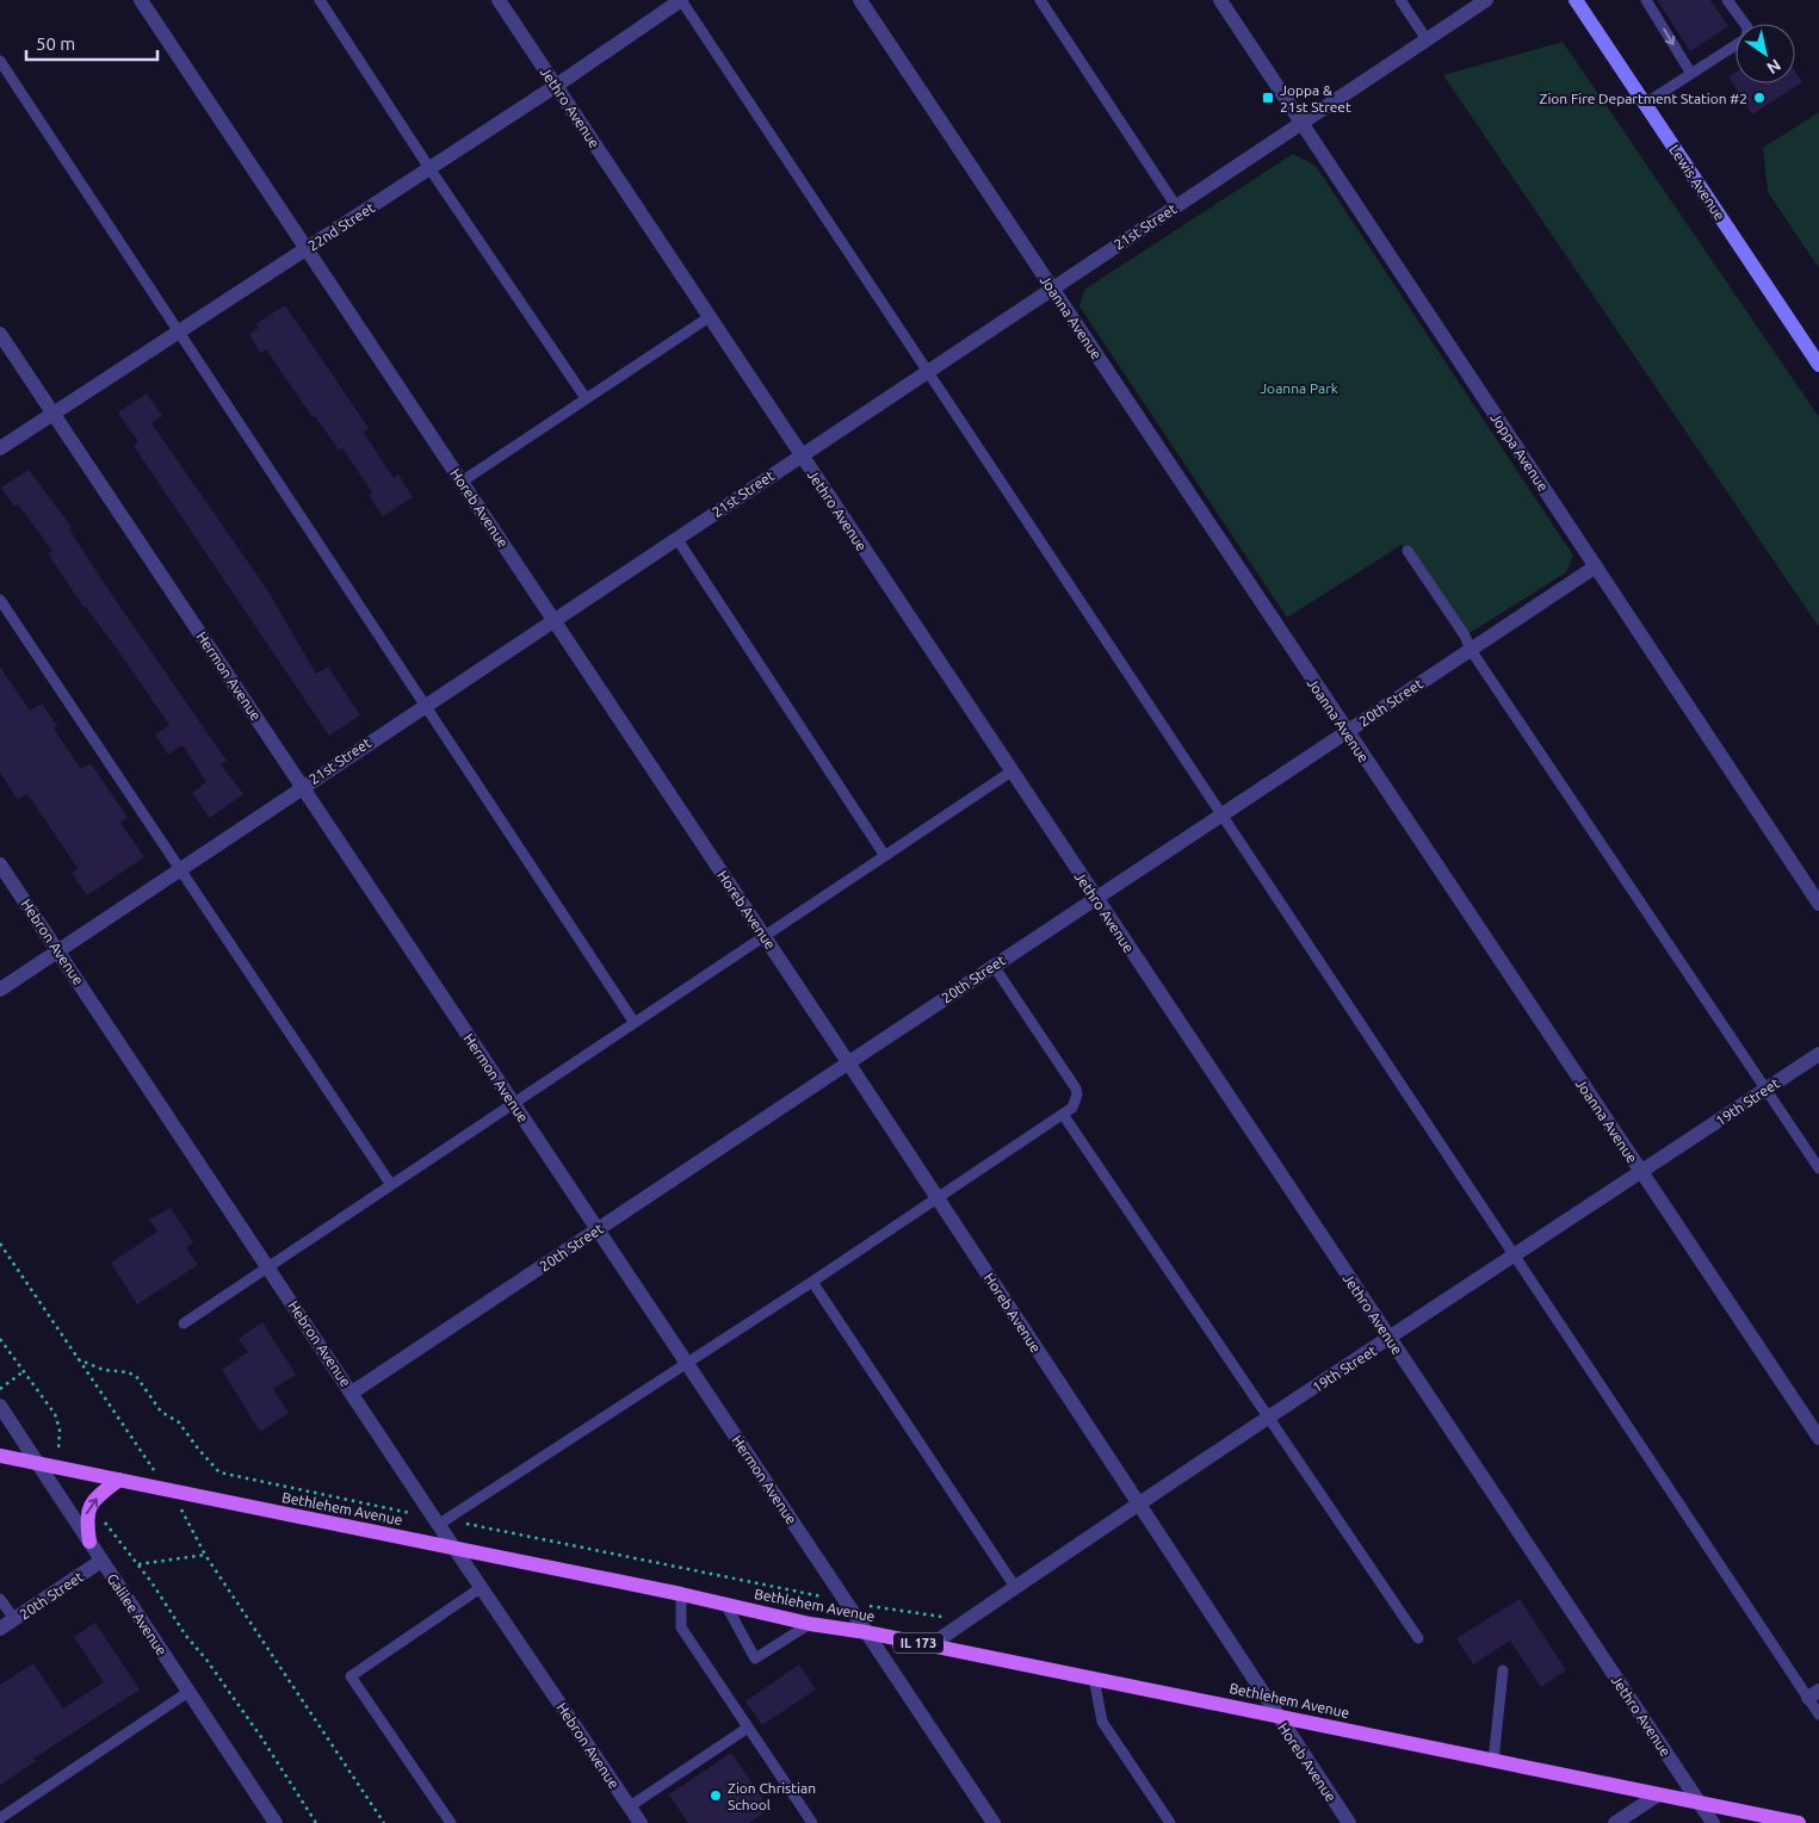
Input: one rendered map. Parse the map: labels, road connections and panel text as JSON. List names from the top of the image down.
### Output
{
  "streets": {
    "main road": ["Lewis Avenue", "Bethlehem Avenue", "IL 173"],
    "street": [
      "Jethro Avenue",
      "22nd Street",
      "21st Street",
      "Joanna Avenue",
      "Joppa Avenue",
      "Horeb Avenue",
      "Hermon Avenue",
      "20th Street",
      "Hebron Avenue",
      "19th Street",
      "Galilee Avenue"
    ]
  },
  "crossings": [
    ["Jethro Avenue", "22nd Street"],
    ["Jethro Avenue", "21st Street"],
    ["Jethro Avenue", "20th Street"],
    ["Jethro Avenue", "19th Street"],
    ["Jethro Avenue", "Bethlehem Avenue"],
    ["22nd Street", "Horeb Avenue"],
    ["22nd Street", "Hermon Avenue"],
    ["21st Street", "Joanna Avenue"],
    ["21st Street", "Joppa Avenue"],
    ["21st Street", "Horeb Avenue"],
    ["21st Street", "Hermon Avenue"],
    ["21st Street", "Hebron Avenue"],
    ["Joanna Avenue", "20th Street"],
    ["Joanna Avenue", "19th Street"],
    ["Joppa Avenue", "20th Street"],
    ["Horeb Avenue", "20th Street"],
    ["Horeb Avenue", "19th Street"],
    ["Horeb Avenue", "Bethlehem Avenue"],
    ["Hermon Avenue", "20th Street"],
    ["Hermon Avenue", "Bethlehem Avenue"],
    ["20th Street", "Hebron Avenue"],
    ["20th Street", "Galilee Avenue"],
    ["Hebron Avenue", "Bethlehem Avenue"],
    ["19th Street", "Bethlehem Avenue"],
    ["Bethlehem Avenue", "Galilee Avenue"]
  ],
  "parks": ["Joanna Park"],
  "places": {
    "transit": ["Joppa & 21st Street"],
    "other": ["Zion Fire Department Station #2", "Zion Christian School"]
  },
  "scale_bar": "50 m",
  "north": "bottom right"
}
